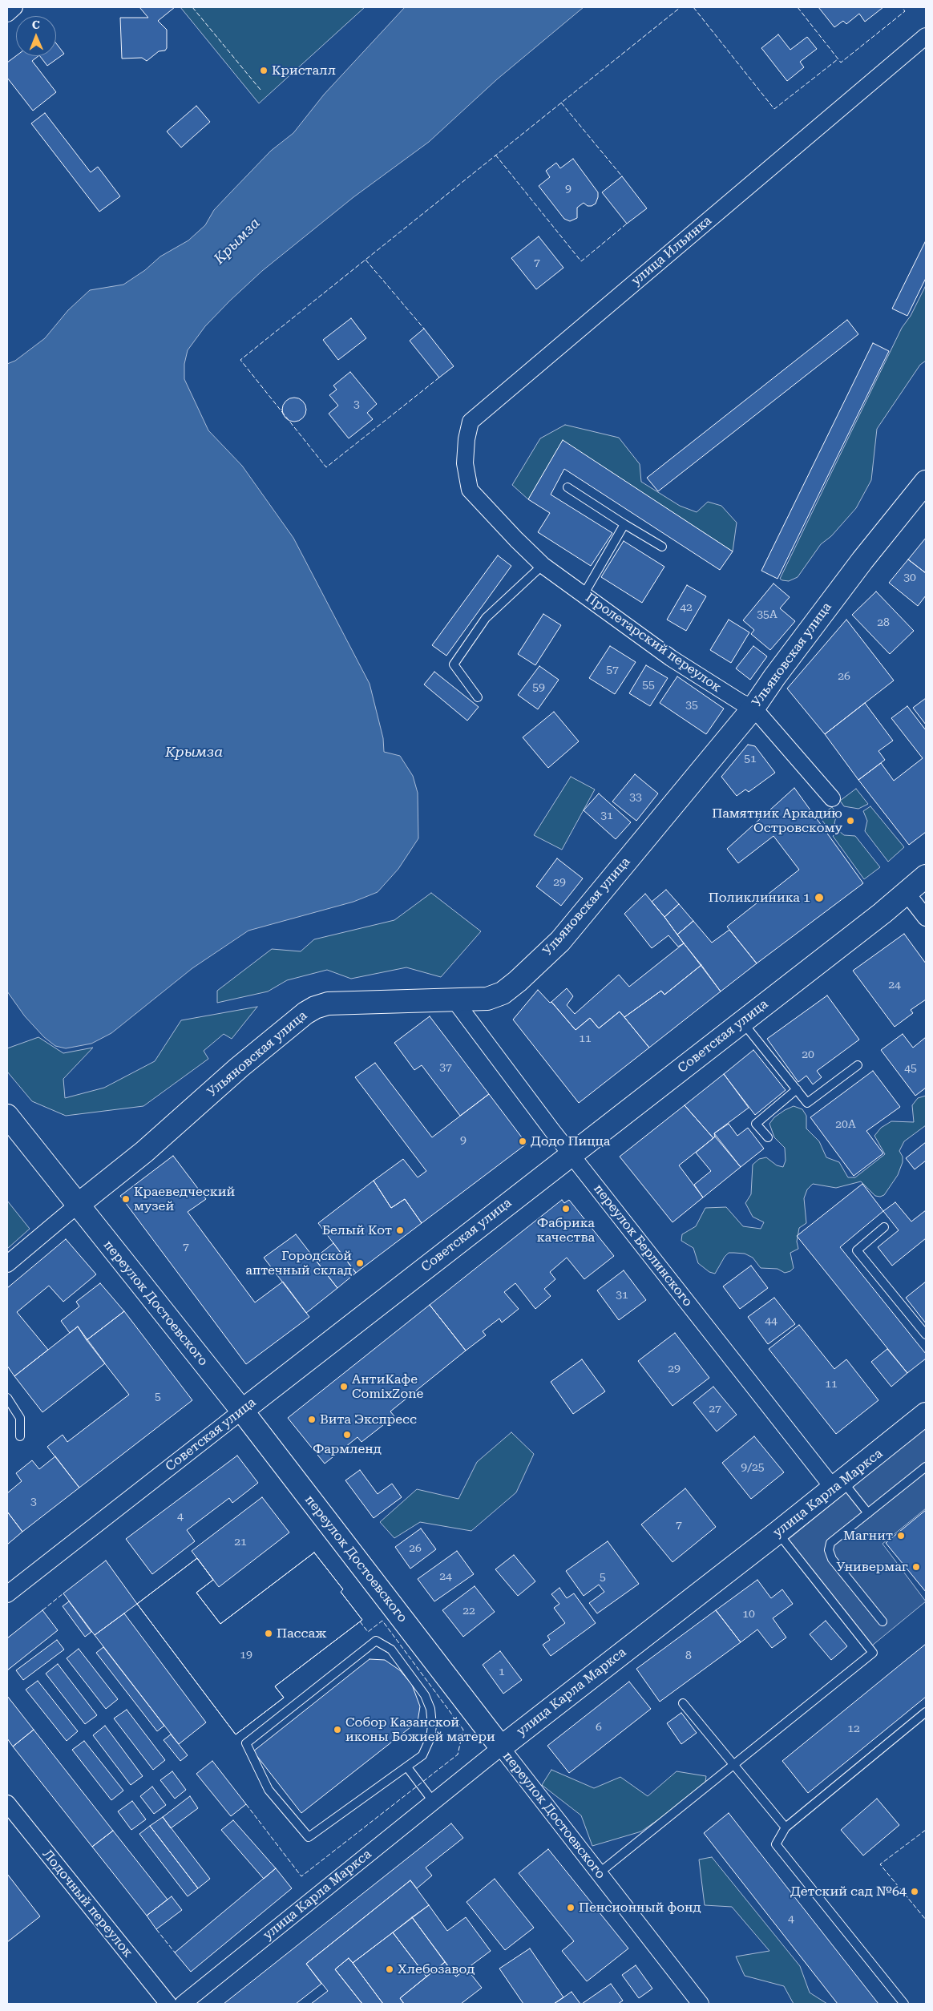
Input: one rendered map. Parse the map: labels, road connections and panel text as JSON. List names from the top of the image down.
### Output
{
  "streets": {
    "main road": [
      "Ульяновская улица",
      "Советская улица",
      "переулок Достоевского",
      "улица Карла Маркса"
    ],
    "street": [
      "улица Ильинка",
      "Пролетарский переулок",
      "переулок Берлинского",
      "Лодочный переулок"
    ]
  },
  "crossings": [
    ["улица Ильинка", "Пролетарский переулок"],
    ["Пролетарский переулок", "Ульяновская улица"],
    ["Ульяновская улица", "переулок Берлинского"],
    ["Ульяновская улица", "переулок Достоевского"],
    ["Советская улица", "переулок Берлинского"],
    ["Советская улица", "переулок Достоевского"],
    ["переулок Берлинского", "улица Карла Маркса"],
    ["переулок Достоевского", "улица Карла Маркса"]
  ],
  "water": ["Крымза"],
  "places": [
    "Кристалл",
    "Памятник Аркадию Островскому",
    "Поликлиника 1",
    "Додо Пицца",
    "Краеведческий музей",
    "Фабрика качества",
    "Белый Кот",
    "Городской аптечный склад",
    "АнтиКафе ComixZone",
    "Вита Экспресс",
    "Фармленд",
    "Магнит",
    "Универмаг",
    "Пассаж",
    "Собор Казанской иконы Божией матери",
    "Детский сад №64",
    "Пенсионный фонд",
    "Хлебозавод"
  ],
  "house_numbers": [
    "9",
    "7",
    "3",
    "30",
    "42",
    "35А",
    "28",
    "57",
    "26",
    "55",
    "59",
    "35",
    "51",
    "33",
    "31",
    "29",
    "24",
    "11",
    "20",
    "37",
    "45",
    "20А",
    "9",
    "7",
    "31",
    "44",
    "29",
    "11",
    "5",
    "27",
    "9/25",
    "3",
    "4",
    "7",
    "21",
    "26",
    "24",
    "5",
    "22",
    "10",
    "19",
    "8",
    "1",
    "6",
    "12",
    "4"
  ],
  "north": "top"
}
